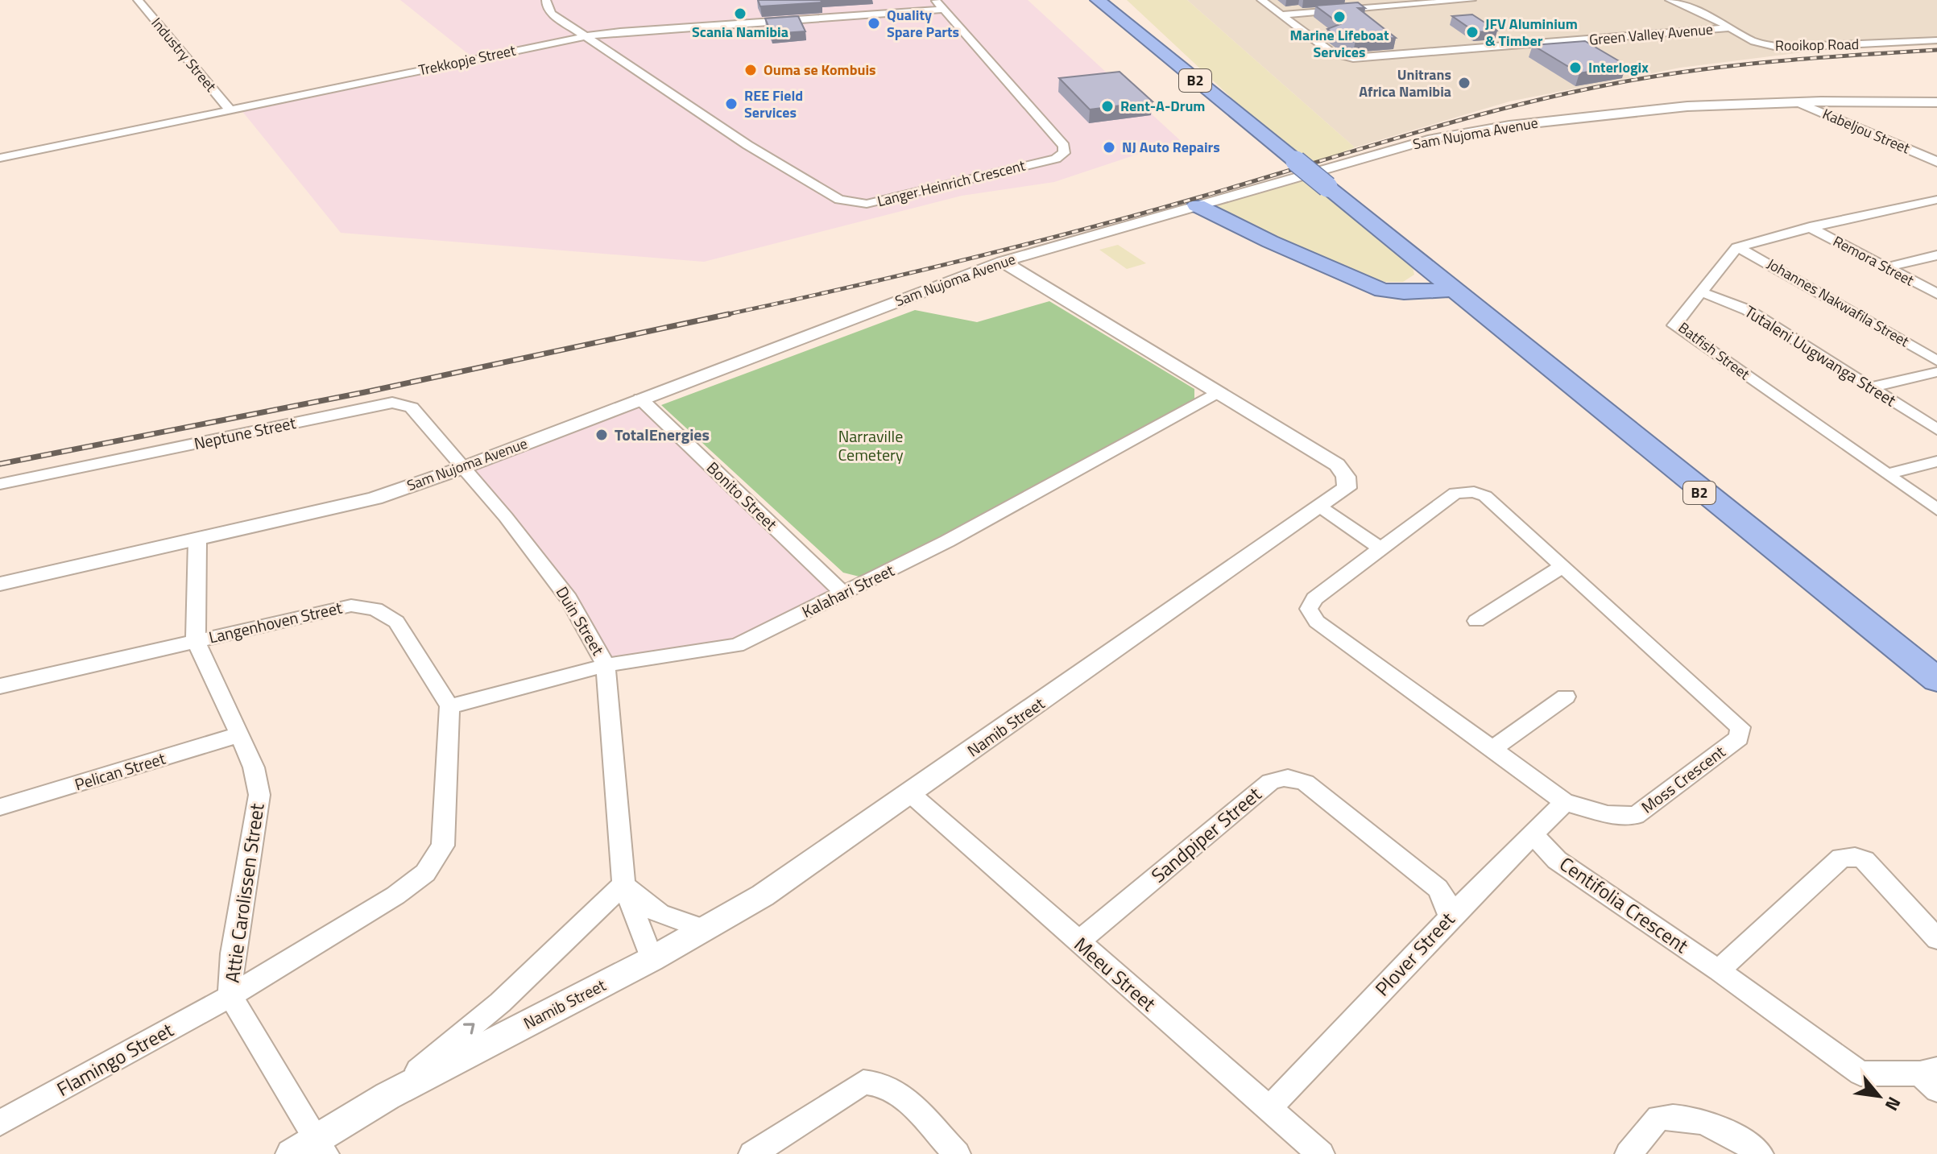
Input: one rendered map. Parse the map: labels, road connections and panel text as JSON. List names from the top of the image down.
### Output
{
  "streets": {
    "highway": ["B2"],
    "street": [
      "Green Valley Avenue",
      "Rooikop Road",
      "Industry Street",
      "Trekkopje Street",
      "Kabeljou Street",
      "Sam Nujoma Avenue",
      "Langer Heinrich Crescent",
      "Remora Street",
      "Johannes Nakwafila Street",
      "Batfish Street",
      "Tutaleni Uugwanga Street",
      "Neptune Street",
      "Bonito Street",
      "Kalahari Street",
      "Duin Street",
      "Langenhoven Street",
      "Namib Street",
      "Pelican Street",
      "Moss Crescent",
      "Sandpiper Street",
      "Attie Carolissen Street",
      "Centifolia Crescent",
      "Plover Street",
      "Meeu Street",
      "Flamingo Street"
    ]
  },
  "crossings": [
    ["Green Valley Avenue", "Rooikop Road"],
    ["Industry Street", "Trekkopje Street"],
    ["Trekkopje Street", "Langer Heinrich Crescent"],
    ["Kabeljou Street", "Sam Nujoma Avenue"],
    ["Sam Nujoma Avenue", "Neptune Street"],
    ["Sam Nujoma Avenue", "Bonito Street"],
    ["Sam Nujoma Avenue", "Duin Street"],
    ["Sam Nujoma Avenue", "Namib Street"],
    ["Sam Nujoma Avenue", "Attie Carolissen Street"],
    ["Johannes Nakwafila Street", "Batfish Street"],
    ["Batfish Street", "Tutaleni Uugwanga Street"],
    ["Neptune Street", "Duin Street"],
    ["Bonito Street", "Kalahari Street"],
    ["Kalahari Street", "Duin Street"],
    ["Kalahari Street", "Langenhoven Street"],
    ["Kalahari Street", "Namib Street"],
    ["Duin Street", "Namib Street"],
    ["Langenhoven Street", "Attie Carolissen Street"],
    ["Namib Street", "Attie Carolissen Street"],
    ["Namib Street", "Meeu Street"],
    ["Pelican Street", "Attie Carolissen Street"],
    ["Moss Crescent", "Plover Street"],
    ["Sandpiper Street", "Plover Street"],
    ["Sandpiper Street", "Meeu Street"],
    ["Attie Carolissen Street", "Flamingo Street"],
    ["Centifolia Crescent", "Plover Street"],
    ["Plover Street", "Meeu Street"]
  ],
  "parks": ["Narraville Cemetery"],
  "places": [
    "Scania Namibia",
    "Marine Lifeboat Services",
    "Quality Spare Parts",
    "JFV Aluminium & Timber",
    "Interlogix",
    "Ouma se Kombuis",
    "Unitrans Africa Namibia",
    "REE Field Services",
    "Rent-A-Drum",
    "NJ Auto Repairs",
    "TotalEnergies"
  ],
  "north": "bottom right"
}
